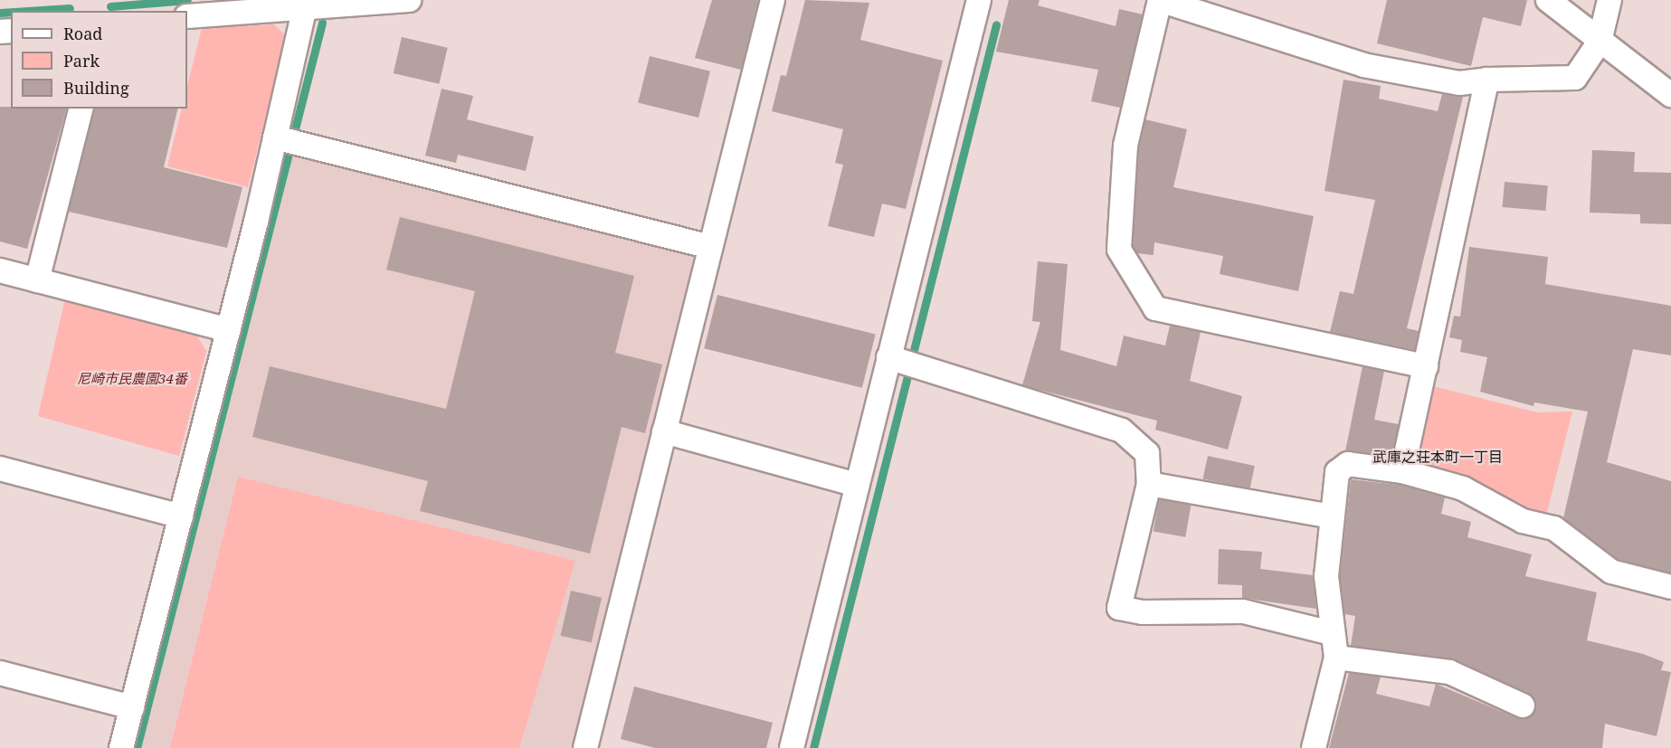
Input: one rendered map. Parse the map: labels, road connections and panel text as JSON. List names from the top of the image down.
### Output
{
  "districts": ["武庫之荘本町一丁目"],
  "parks": ["尼崎市民農園34番"],
  "legend": ["Road", "Park", "Building"]
}
